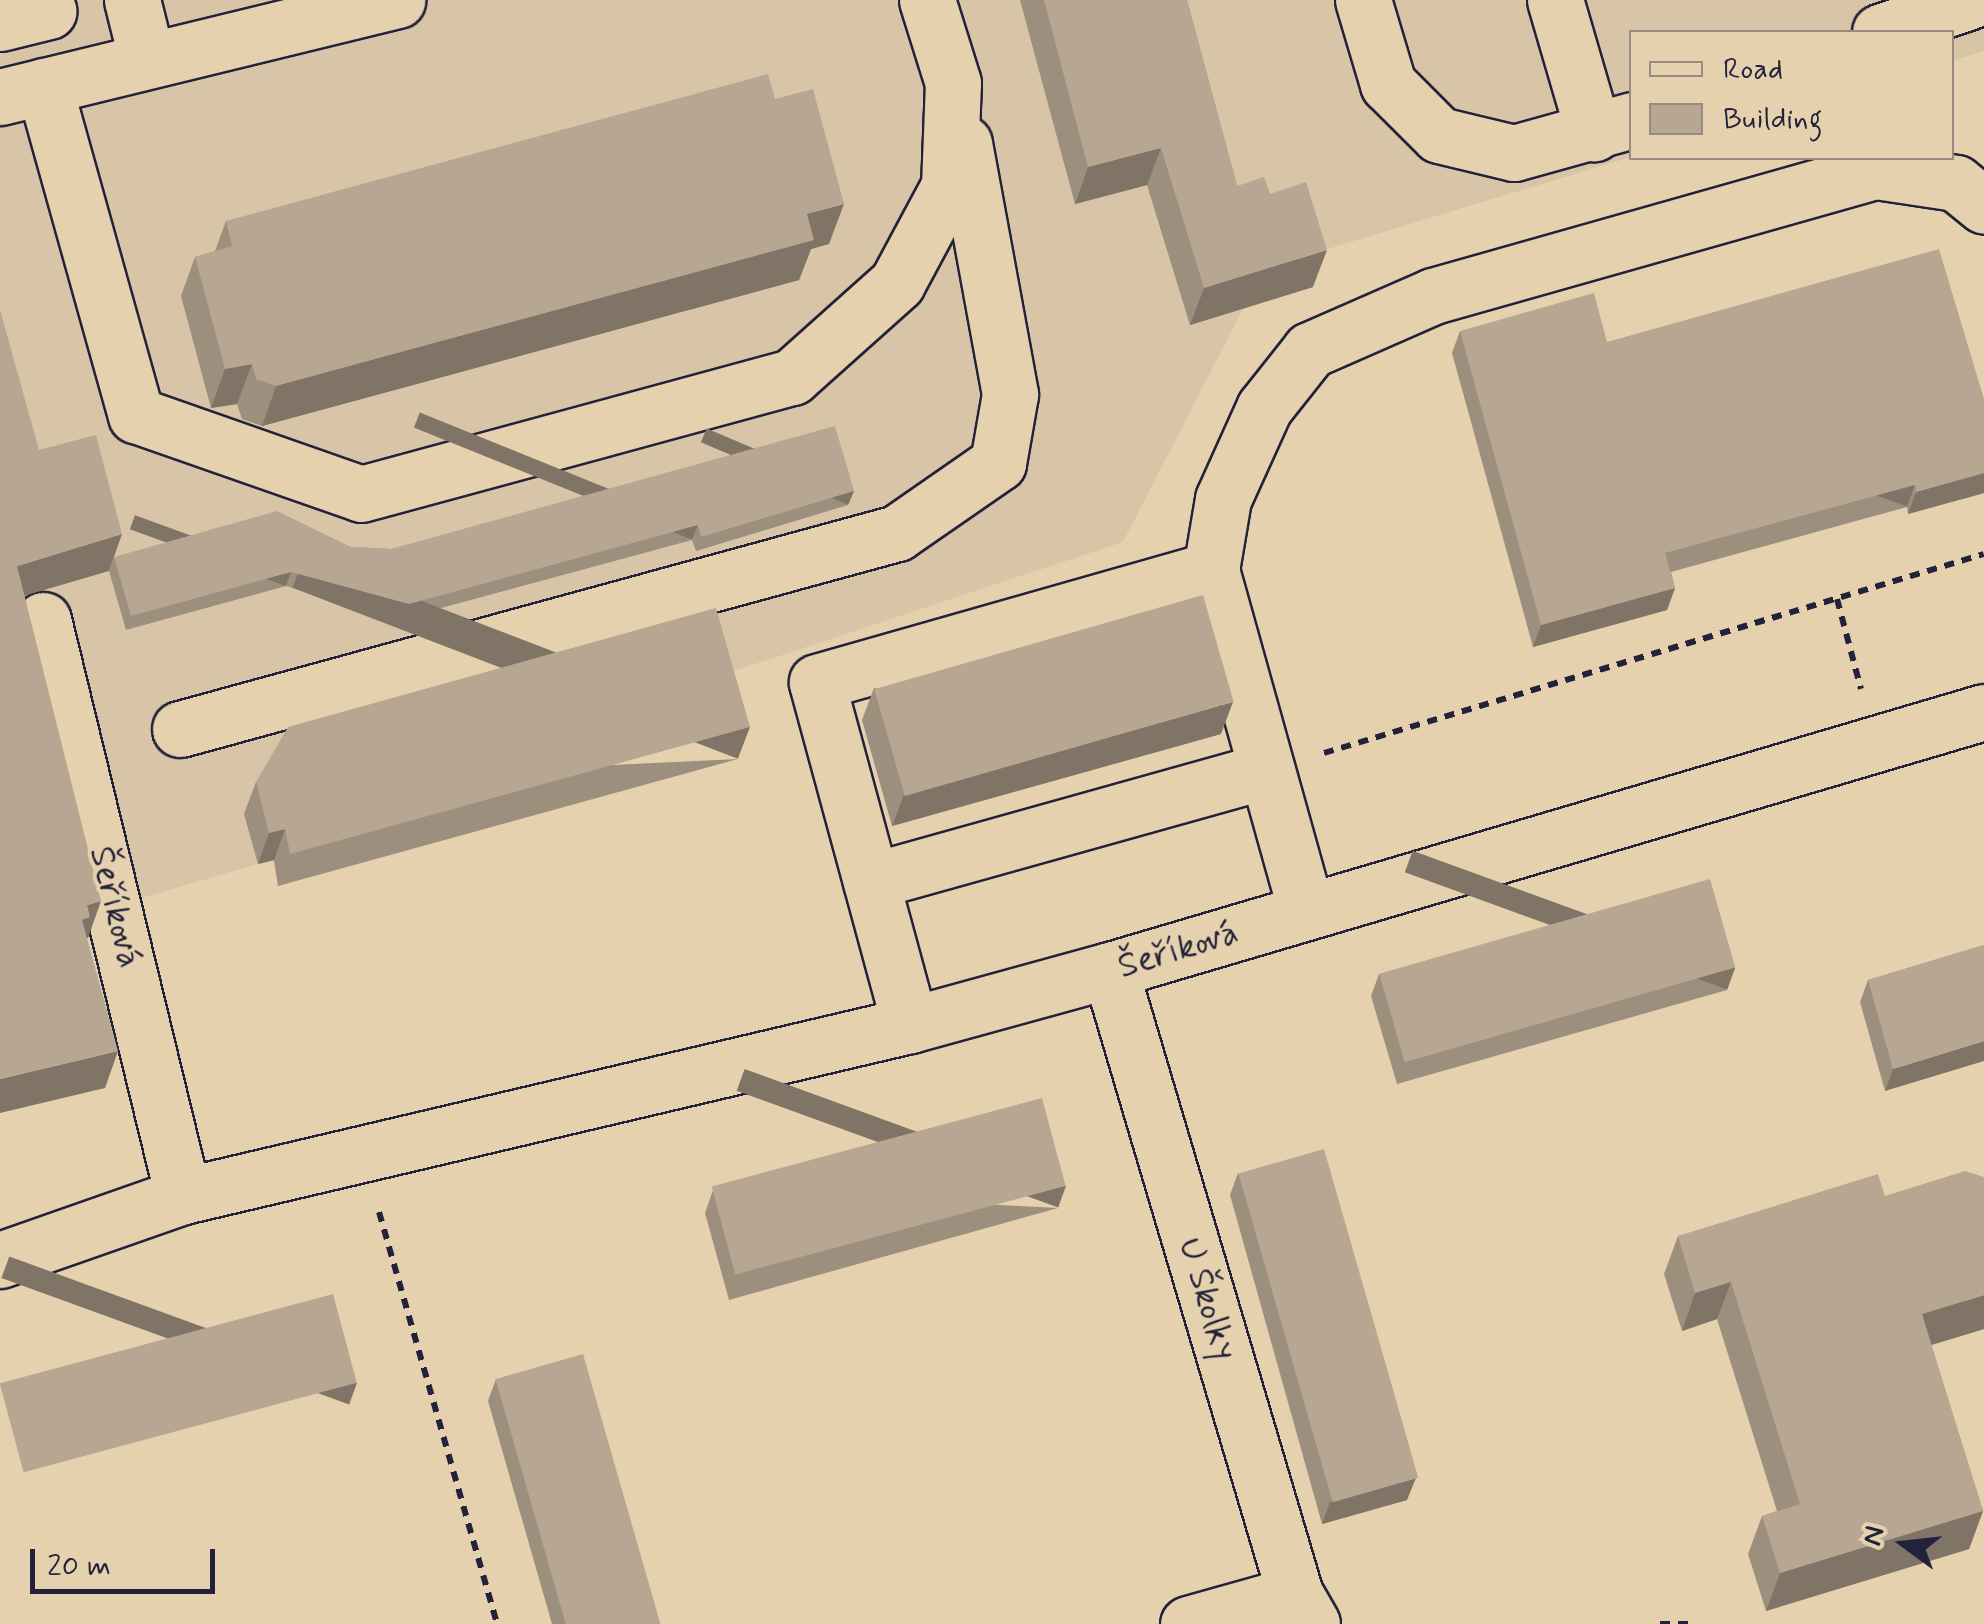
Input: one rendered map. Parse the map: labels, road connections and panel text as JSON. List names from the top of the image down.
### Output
{
  "streets": {
    "street": ["Šeříková", "U Školky"]
  },
  "crossings": [
    ["Šeříková", "U Školky"]
  ],
  "legend": ["Road", "Building"],
  "scale_bar": "20 m",
  "north": "left"
}
